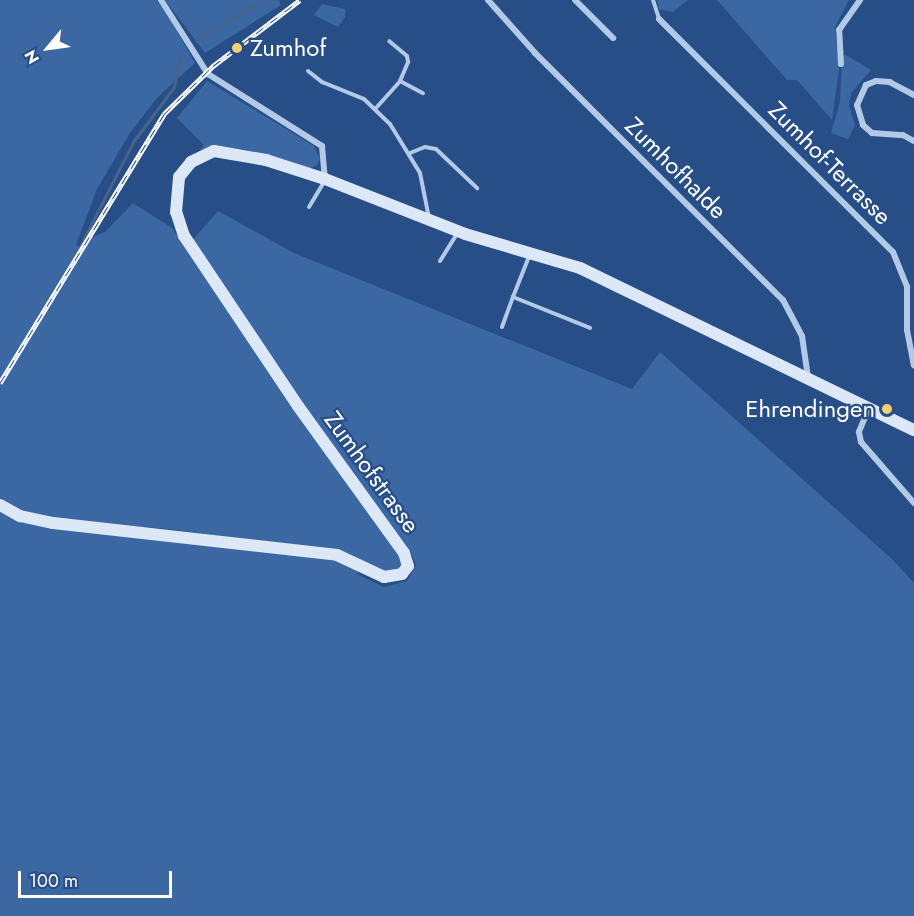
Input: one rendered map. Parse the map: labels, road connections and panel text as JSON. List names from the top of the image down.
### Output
{
  "streets": {
    "street": ["Zumhof-Terrasse", "Zumhofhalde", "Zumhofstrasse"]
  },
  "crossings": [
    ["Zumhofhalde", "Zumhofstrasse"]
  ],
  "places": ["Zumhof", "Ehrendingen"],
  "scale_bar": "100 m",
  "north": "bottom left"
}
